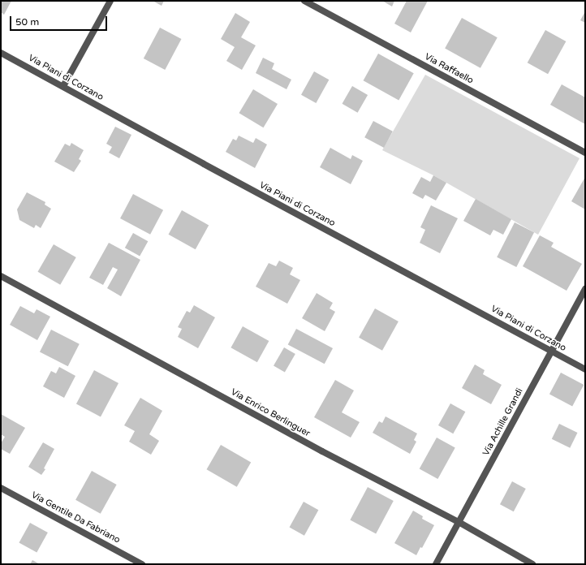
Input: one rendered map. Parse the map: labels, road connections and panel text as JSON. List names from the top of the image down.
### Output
{
  "streets": {
    "street": [
      "Via Raffaello",
      "Via Piani di Corzano",
      "Via Enrico Berlinguer",
      "Via Achille Grandi",
      "Via Gentile Da Fabriano"
    ]
  },
  "crossings": [
    ["Via Piani di Corzano", "Via Achille Grandi"],
    ["Via Enrico Berlinguer", "Via Achille Grandi"]
  ],
  "scale_bar": "50 m"
}
